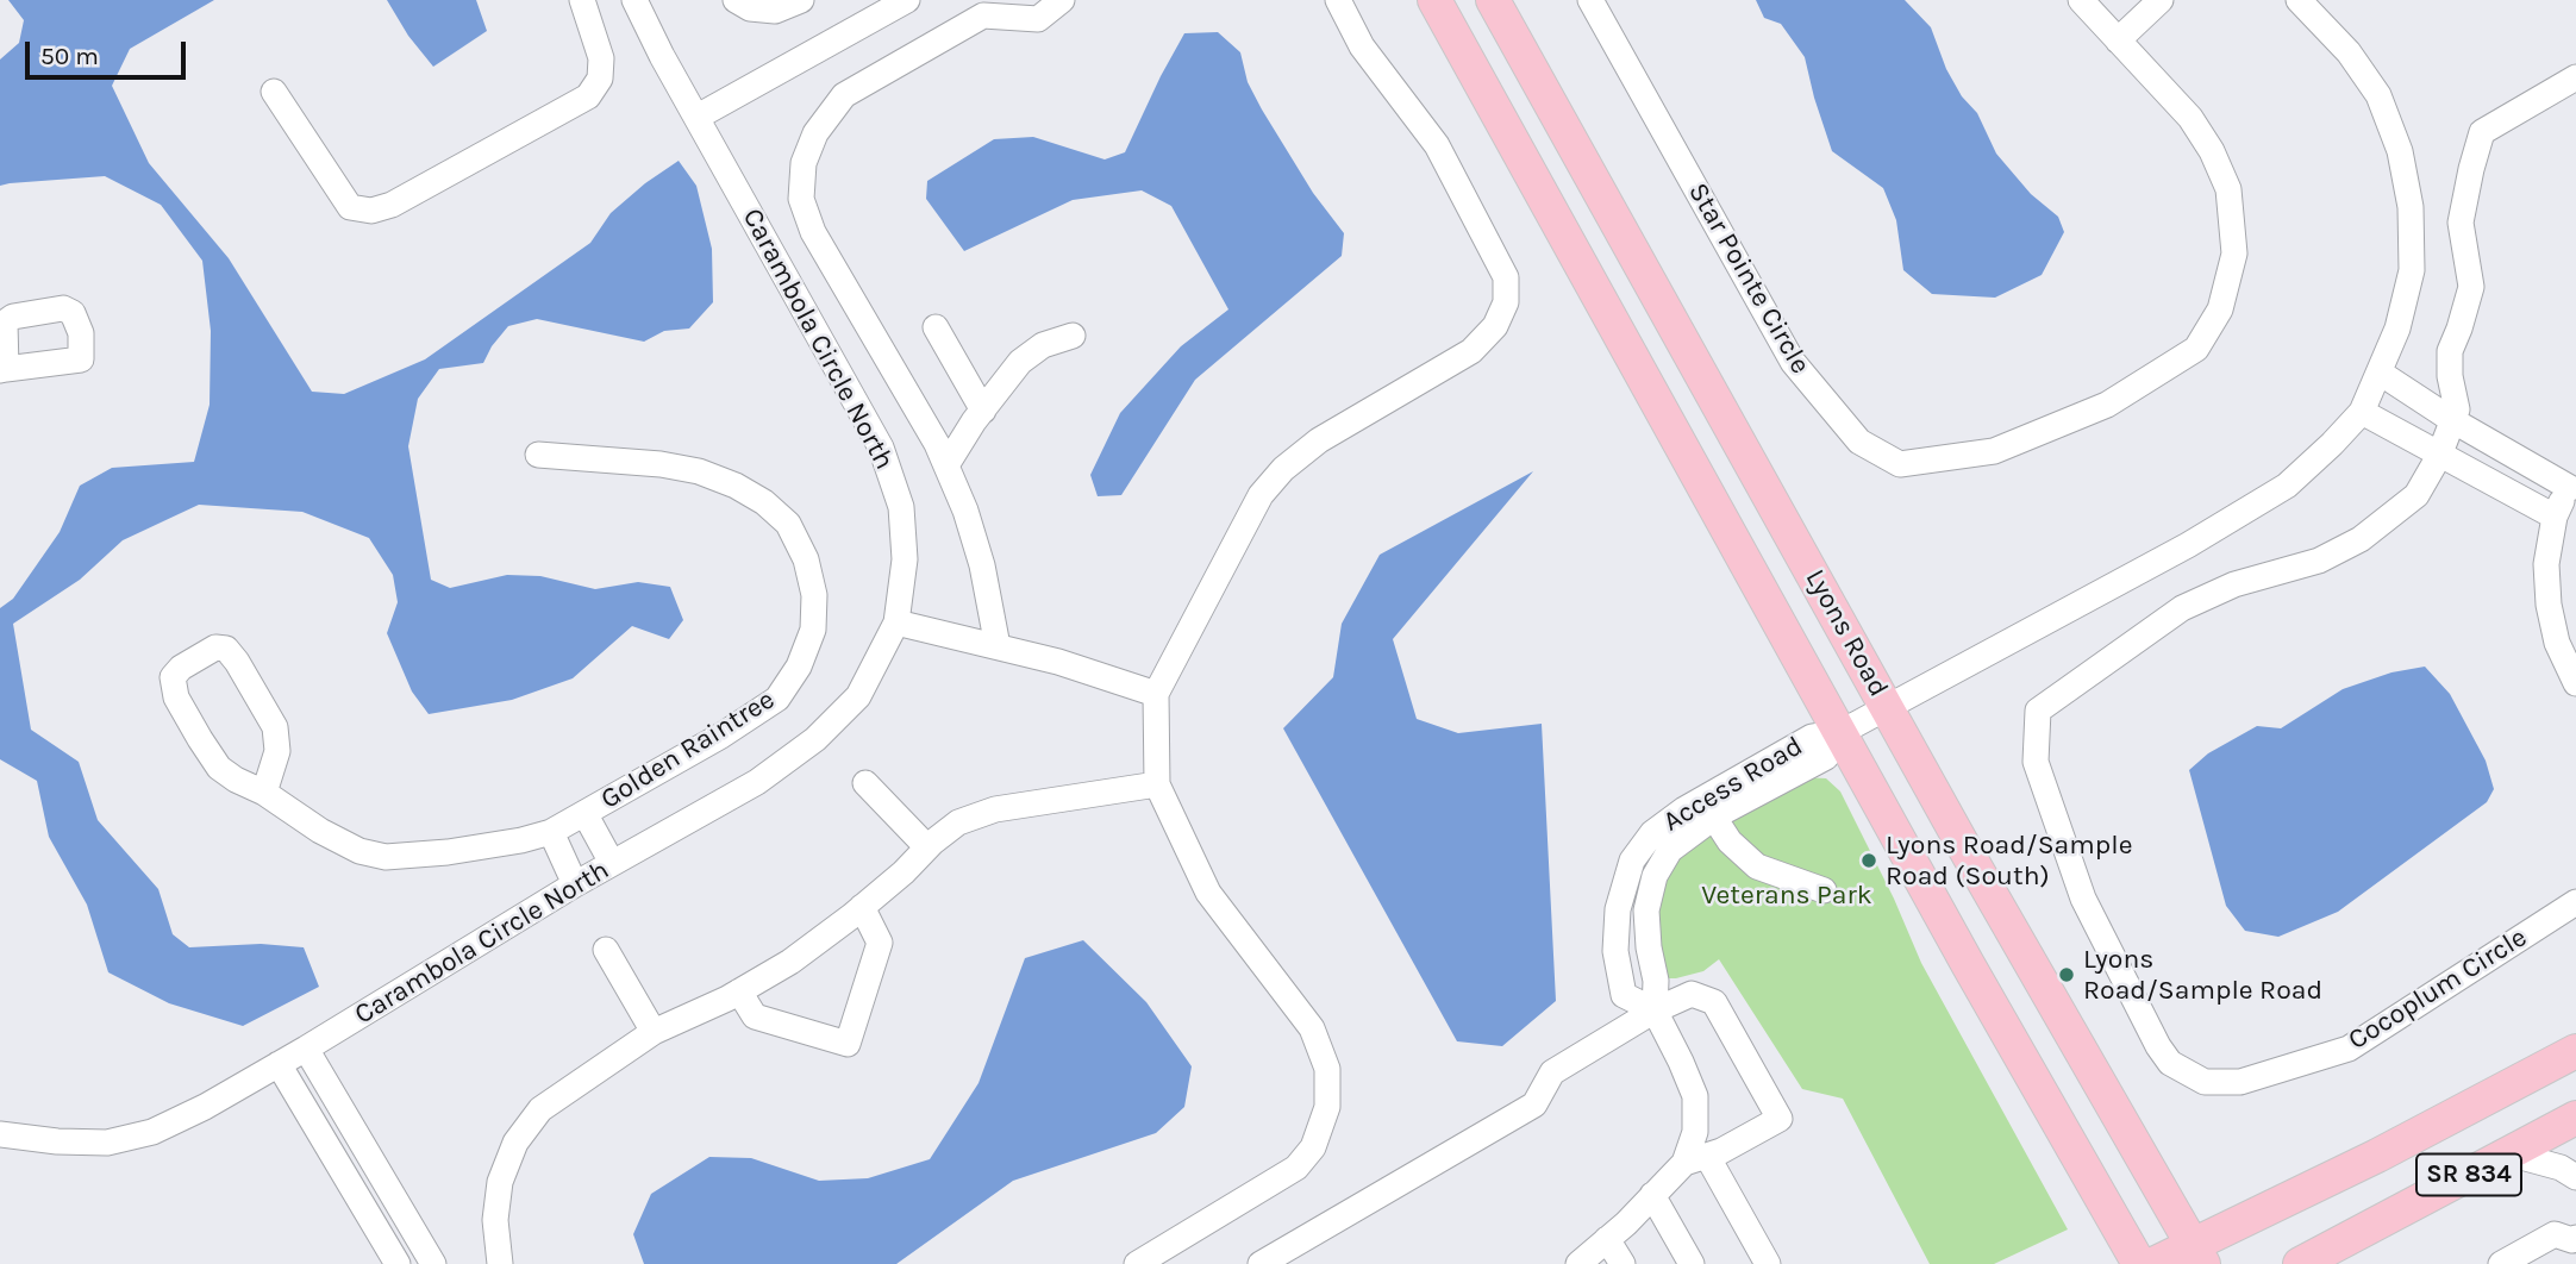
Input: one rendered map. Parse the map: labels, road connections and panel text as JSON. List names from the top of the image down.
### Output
{
  "streets": {
    "main road": ["Lyons Road", "SR 834"],
    "street": [
      "Star Pointe Circle",
      "Carambola Circle North",
      "Golden Raintree",
      "Access Road",
      "Cocoplum Circle"
    ]
  },
  "crossings": [
    ["Lyons Road", "Access Road"],
    ["Lyons Road", "SR 834"]
  ],
  "parks": ["Veterans Park"],
  "places": ["Lyons Road/Sample Road (South)", "Lyons Road/Sample Road"],
  "scale_bar": "50 m"
}
